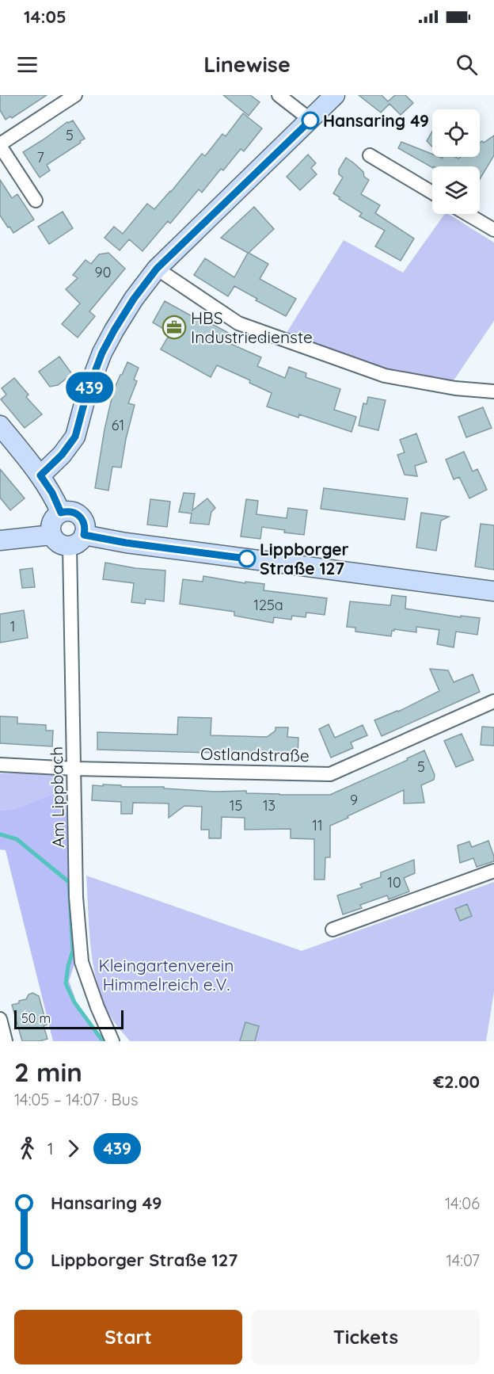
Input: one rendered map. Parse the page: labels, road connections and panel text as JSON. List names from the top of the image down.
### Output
{
  "streets": {
    "street": ["Ostlandstraße", "Am Lippbach"]
  },
  "crossings": [
    ["Ostlandstraße", "Am Lippbach"]
  ],
  "parks": ["Kleingartenverein Himmelreich e.V."],
  "places": {
    "other": ["Hansaring 49", "Lippborger Straße 127"],
    "office": ["HBS Industriedienste"]
  },
  "lines": ["bus line 439"],
  "house_numbers": [
    "5",
    "7",
    "90",
    "61",
    "125a",
    "1",
    "5",
    "9",
    "15",
    "13",
    "11",
    "10"
  ],
  "scale_bar": "50 m",
  "page": {
    "status": "14:05",
    "header": "Linewise",
    "on_map": "439",
    "scale": "50 m",
    "heading": ["2 min", "14:05 – 14:07 · Bus", "€2.00"],
    "legs": ["1", "439"],
    "list": [
      {
        "name": "Hansaring 49",
        "value": "14:06"
      },
      {
        "name": "Lippborger Straße 127",
        "value": "14:07"
      }
    ],
    "buttons": ["Start", "Tickets"]
  }
}
